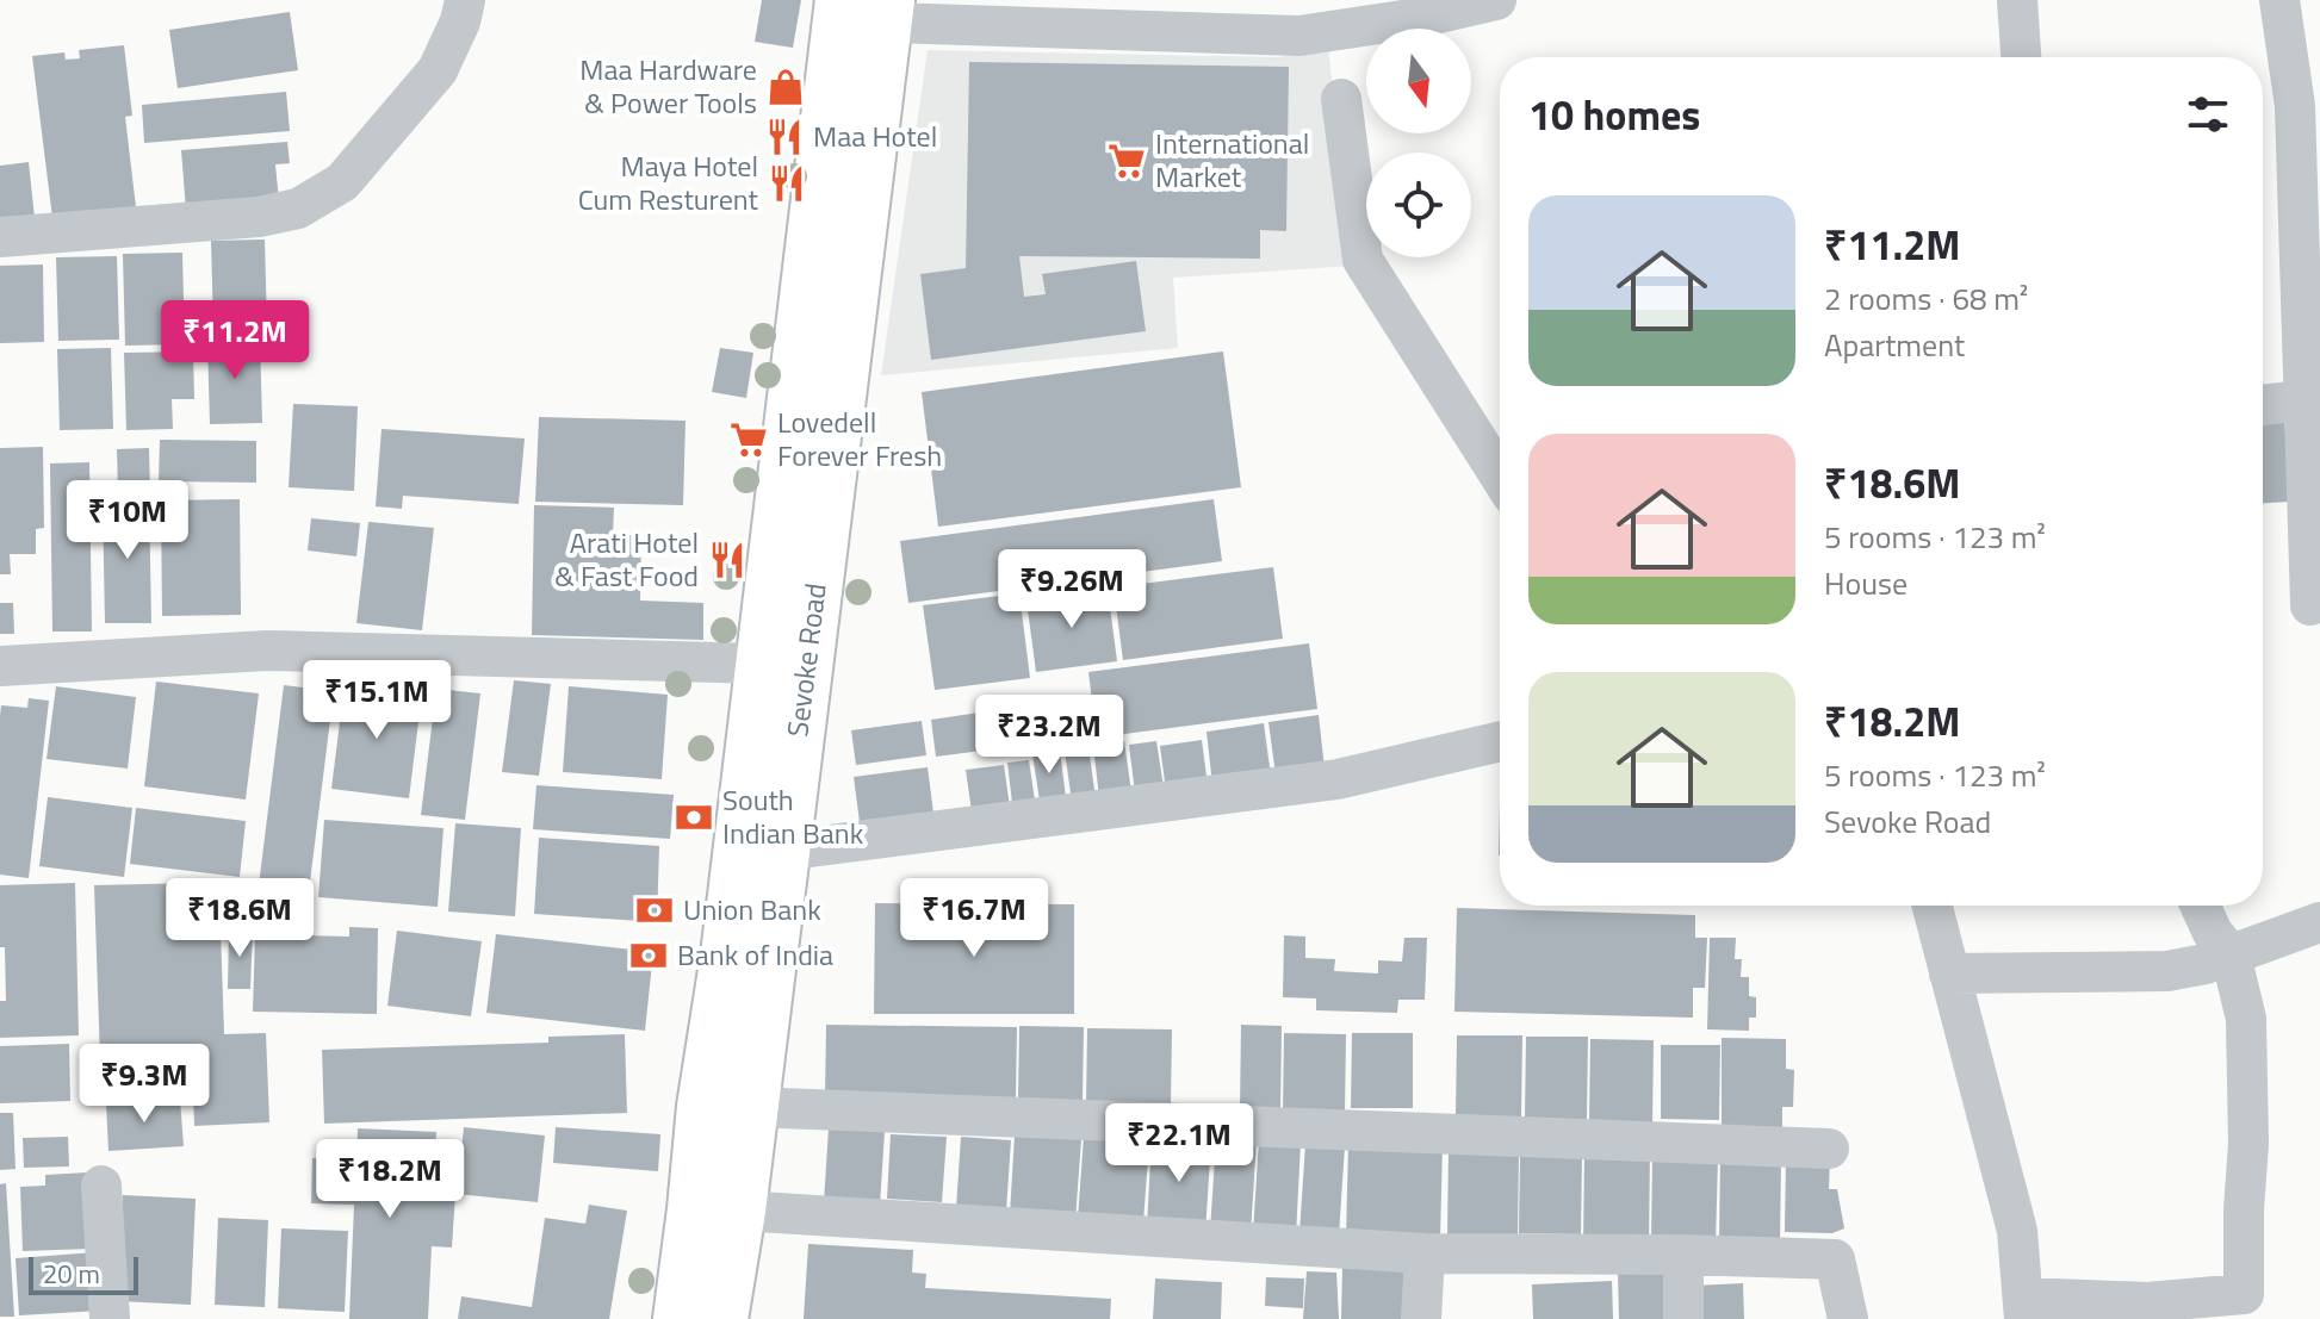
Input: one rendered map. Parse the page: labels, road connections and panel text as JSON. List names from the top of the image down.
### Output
{
  "streets": {
    "main road": ["Sevoke Road"]
  },
  "places": {
    "shop": ["Maa Hardware & Power Tools"],
    "restaurant": ["Maa Hotel", "Maya Hotel Cum Resturent", "Arati Hotel & Fast Food"],
    "supermarket": ["International Market", "Lovedell Forever Fresh"],
    "bank": ["South Indian Bank", "Union Bank", "Bank of India"]
  },
  "scale_bar": "20 m",
  "north": "bottom",
  "page": {
    "heading": "10 homes",
    "list": [
      {
        "name": "₹11.2M",
        "note": "2 rooms · 68 m² · Apartment"
      },
      {
        "name": "₹18.6M",
        "note": "5 rooms · 123 m² · House"
      },
      {
        "name": "₹18.2M",
        "note": "5 rooms · 123 m² · Sevoke Road"
      }
    ],
    "price": [
      "₹11.2M",
      "₹10M",
      "₹9.26M",
      "₹15.1M",
      "₹23.2M",
      "₹18.6M",
      "₹16.7M",
      "₹9.3M",
      "₹22.1M",
      "₹18.2M"
    ],
    "scale": "20 m"
  }
}
